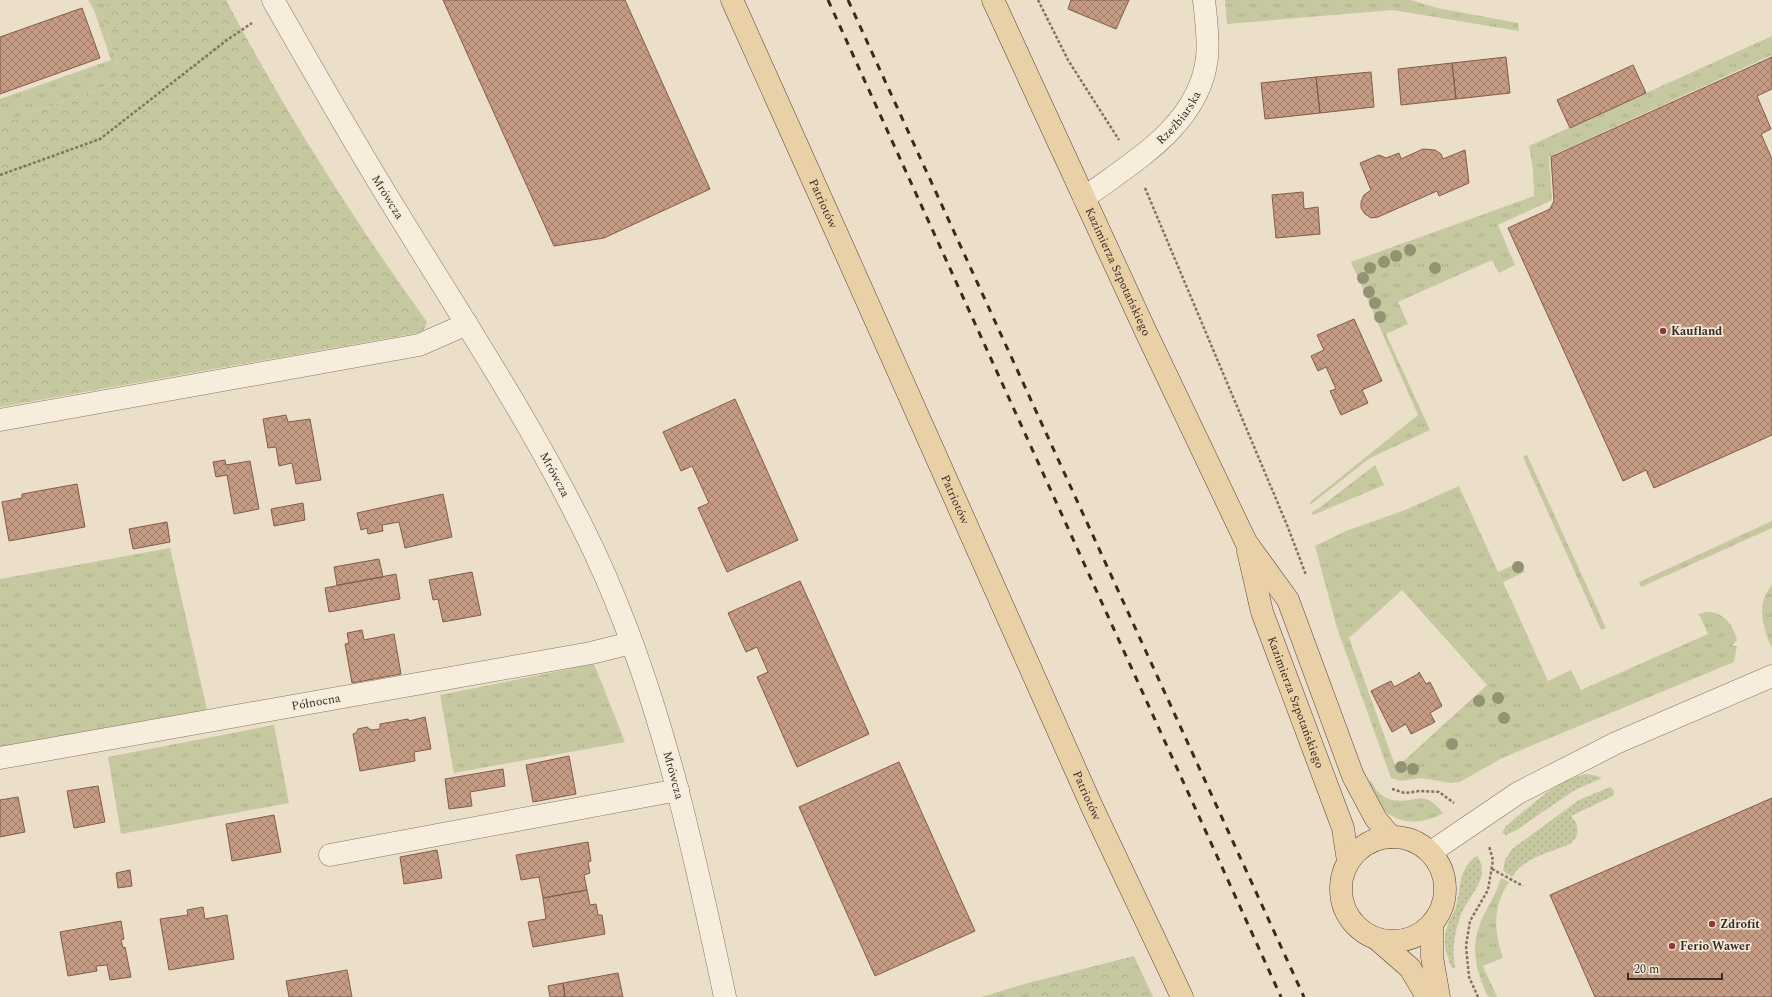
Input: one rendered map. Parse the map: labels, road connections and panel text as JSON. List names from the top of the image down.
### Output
{
  "streets": {
    "main road": ["Patriotów", "Kazimierza Szpotańskiego"],
    "street": ["Rzeźbiarska", "Mrówcza", "Północna"]
  },
  "crossings": [
    ["Rzeźbiarska", "Kazimierza Szpotańskiego"],
    ["Mrówcza", "Północna"]
  ],
  "places": ["Kaufland", "Zdrofit", "Ferio Wawer"],
  "scale_bar": "20 m"
}
